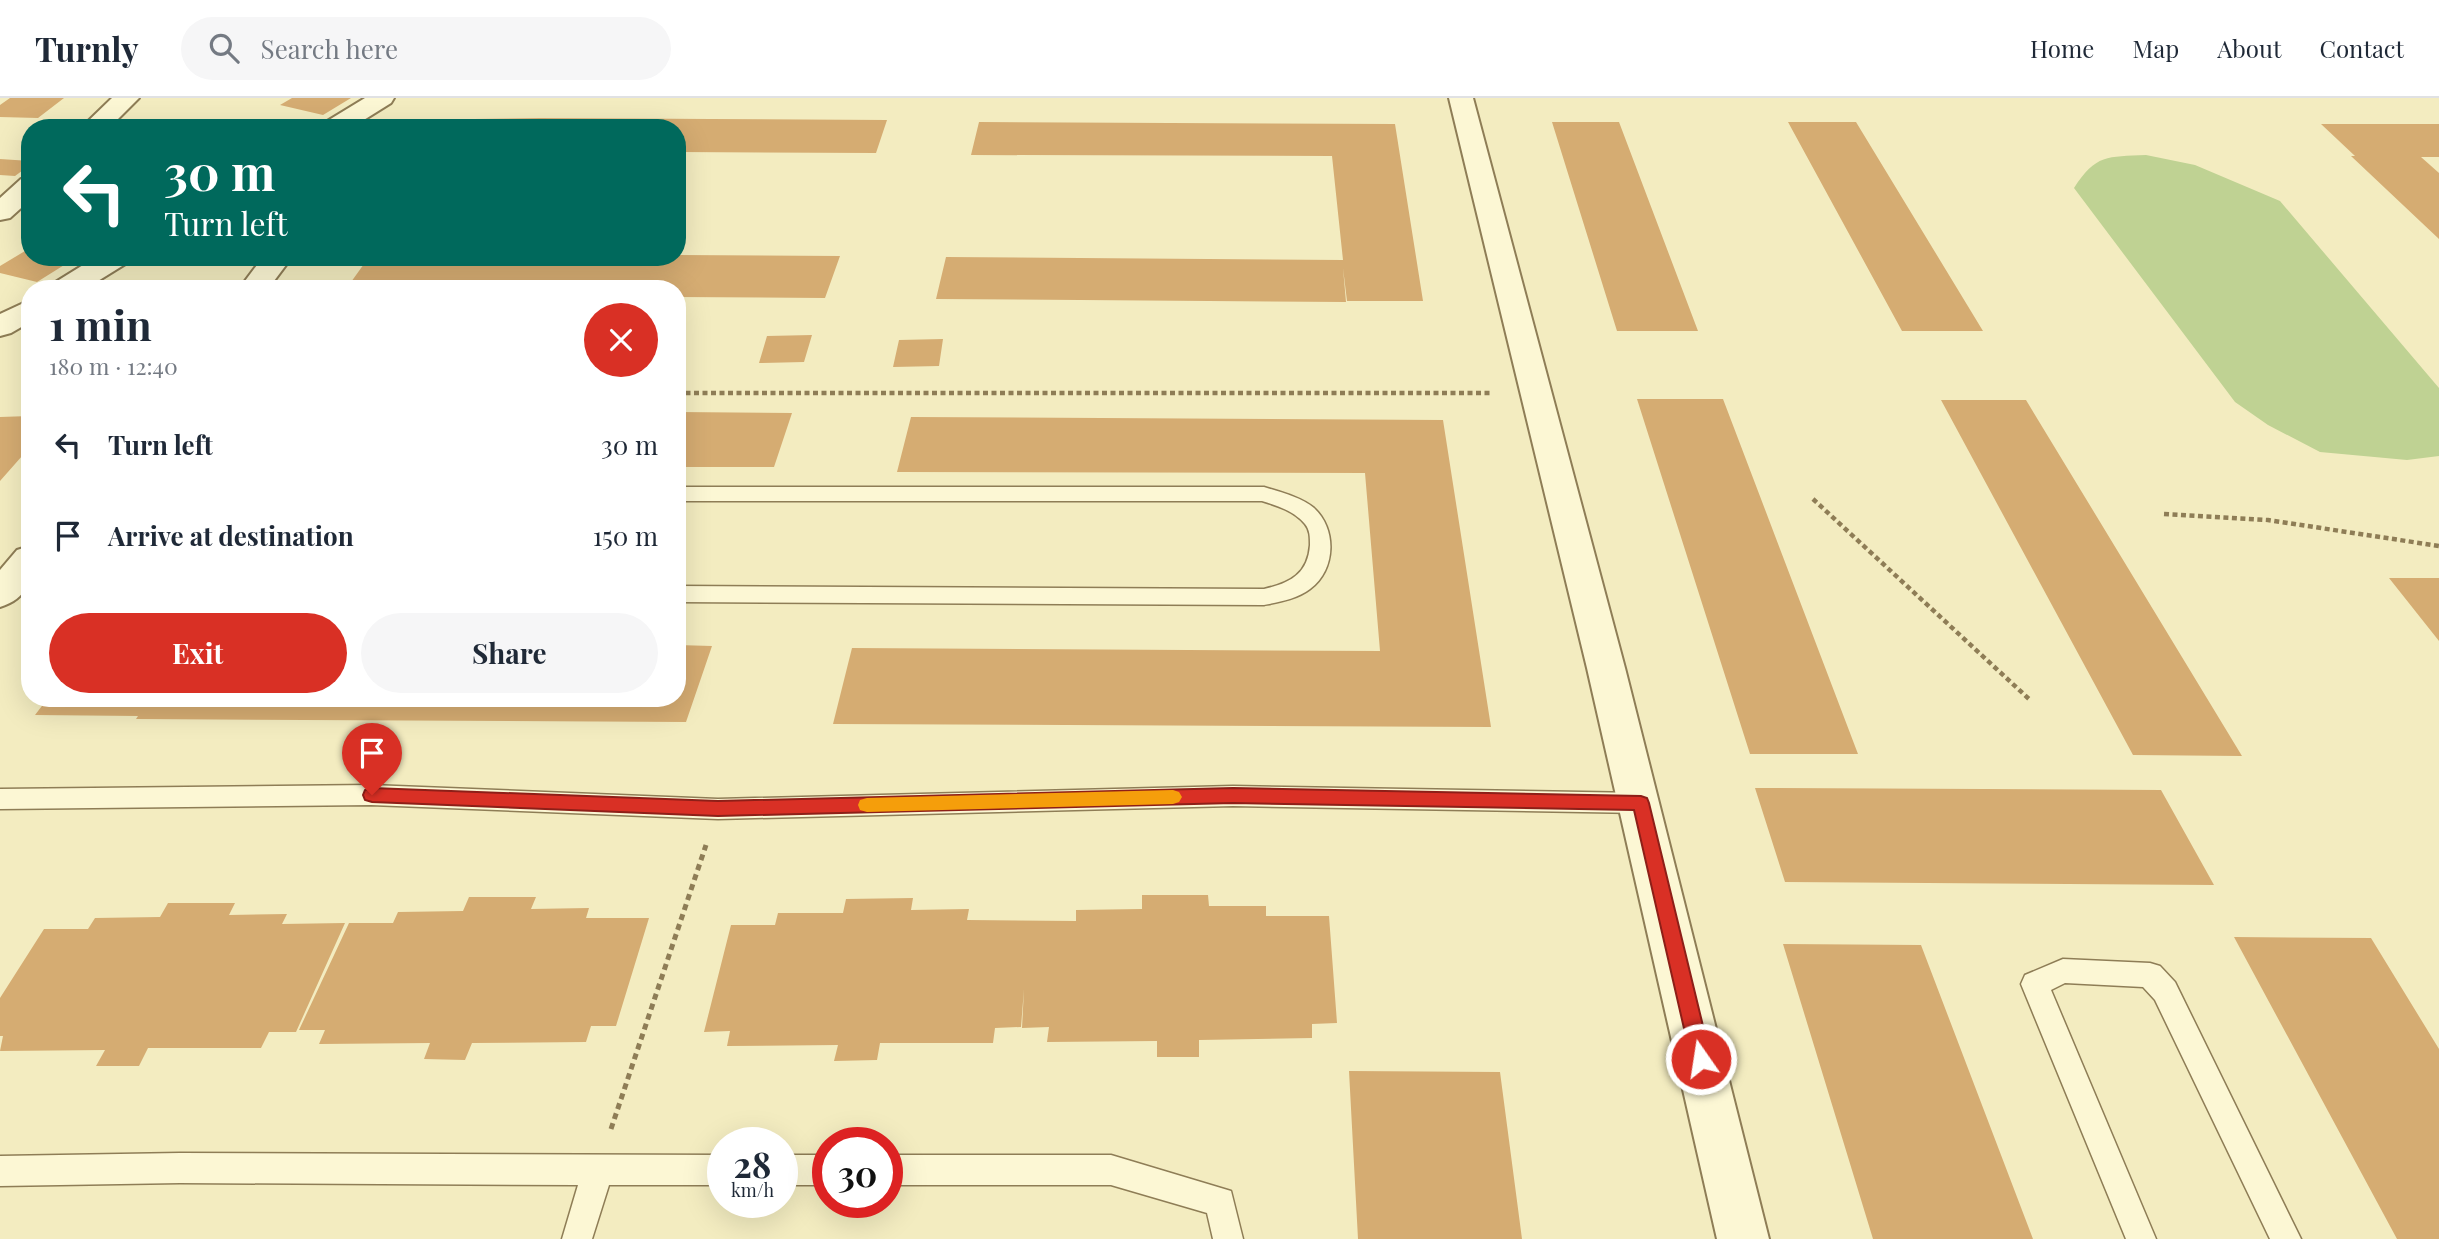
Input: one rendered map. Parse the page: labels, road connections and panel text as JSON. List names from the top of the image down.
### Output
{
  "page": {
    "header": "Turnly",
    "search": "Search here",
    "nav": [
      "Home",
      "Map",
      "About",
      "Contact"
    ],
    "turn": ["30 m", "Turn left"],
    "heading": ["1 min", "180 m · 12:40"],
    "list": [
      {
        "name": "Turn left",
        "value": "30 m"
      },
      {
        "name": "Arrive at destination",
        "value": "150 m"
      }
    ],
    "buttons": ["Exit", "Share"],
    "speed": "28 km/h",
    "limit": "30"
  }
}
